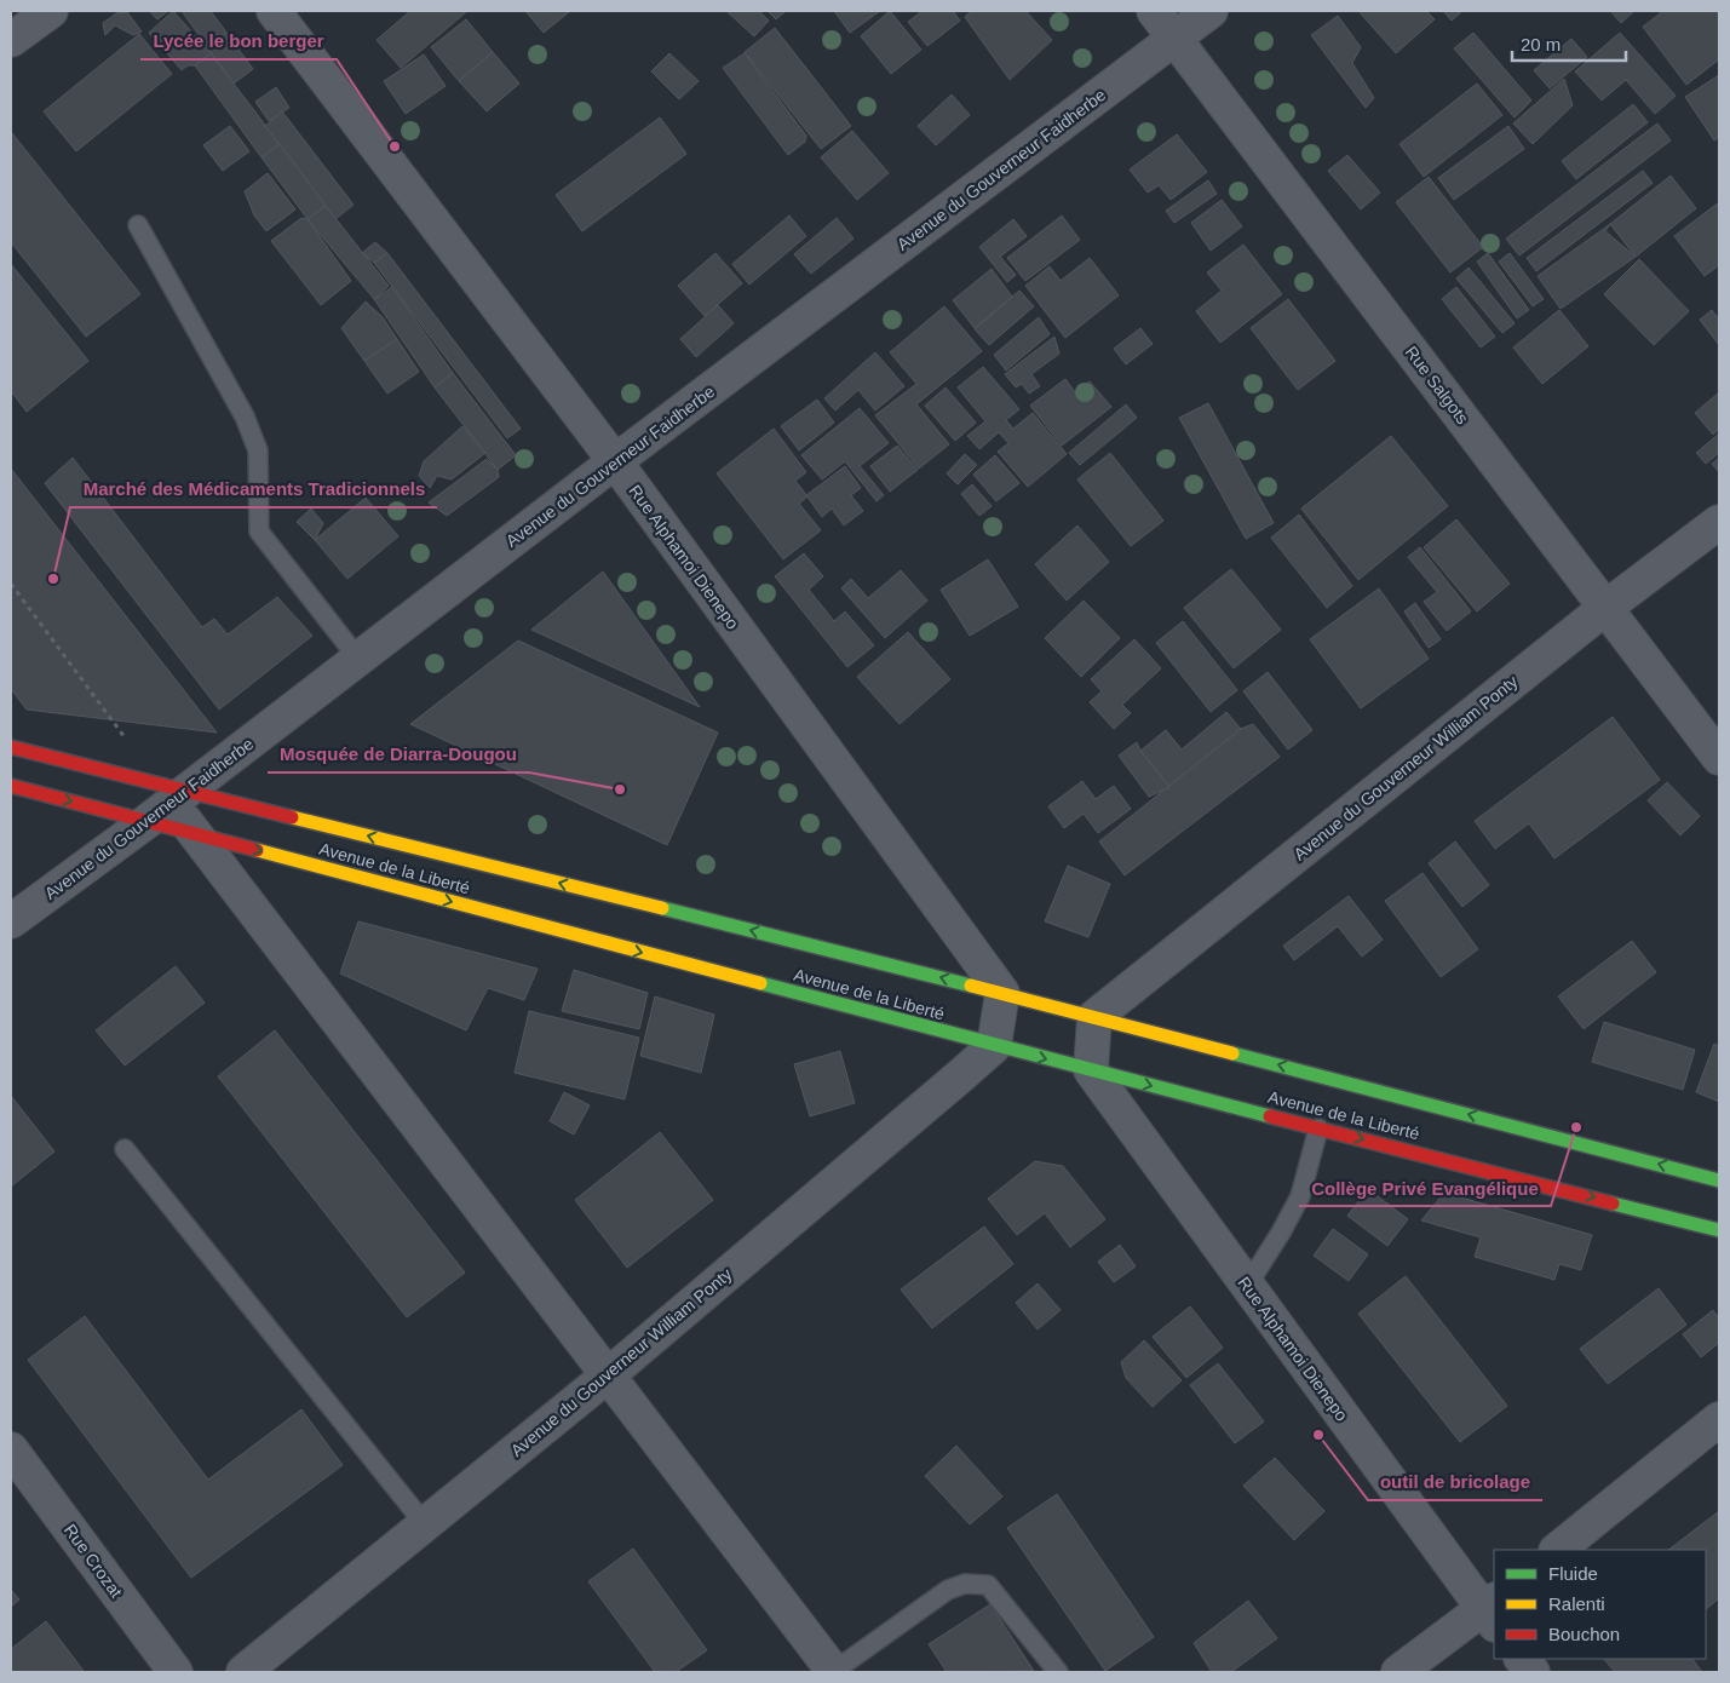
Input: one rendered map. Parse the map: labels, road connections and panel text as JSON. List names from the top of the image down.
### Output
{
  "streets": {
    "main road": ["Avenue de la Liberté"],
    "street": [
      "Avenue du Gouverneur Faidherbe",
      "Rue Salgots",
      "Rue Alphamoi Dienepo",
      "Avenue du Gouverneur William Ponty",
      "Rue Crozat"
    ]
  },
  "crossings": [
    ["Avenue du Gouverneur Faidherbe", "Rue Salgots"],
    ["Avenue du Gouverneur Faidherbe", "Rue Alphamoi Dienepo"],
    ["Avenue du Gouverneur Faidherbe", "Avenue de la Liberté"],
    ["Rue Salgots", "Avenue du Gouverneur William Ponty"],
    ["Rue Alphamoi Dienepo", "Avenue de la Liberté"],
    ["Avenue du Gouverneur William Ponty", "Avenue de la Liberté"]
  ],
  "places": [
    "Lycée le bon berger",
    "Marché des Médicaments Tradicionnels",
    "Mosquée de Diarra-Dougou",
    "Collège Privé Evangélique",
    "outil de bricolage"
  ],
  "legend": ["Fluide", "Ralenti", "Bouchon"],
  "scale_bar": "20 m"
}
